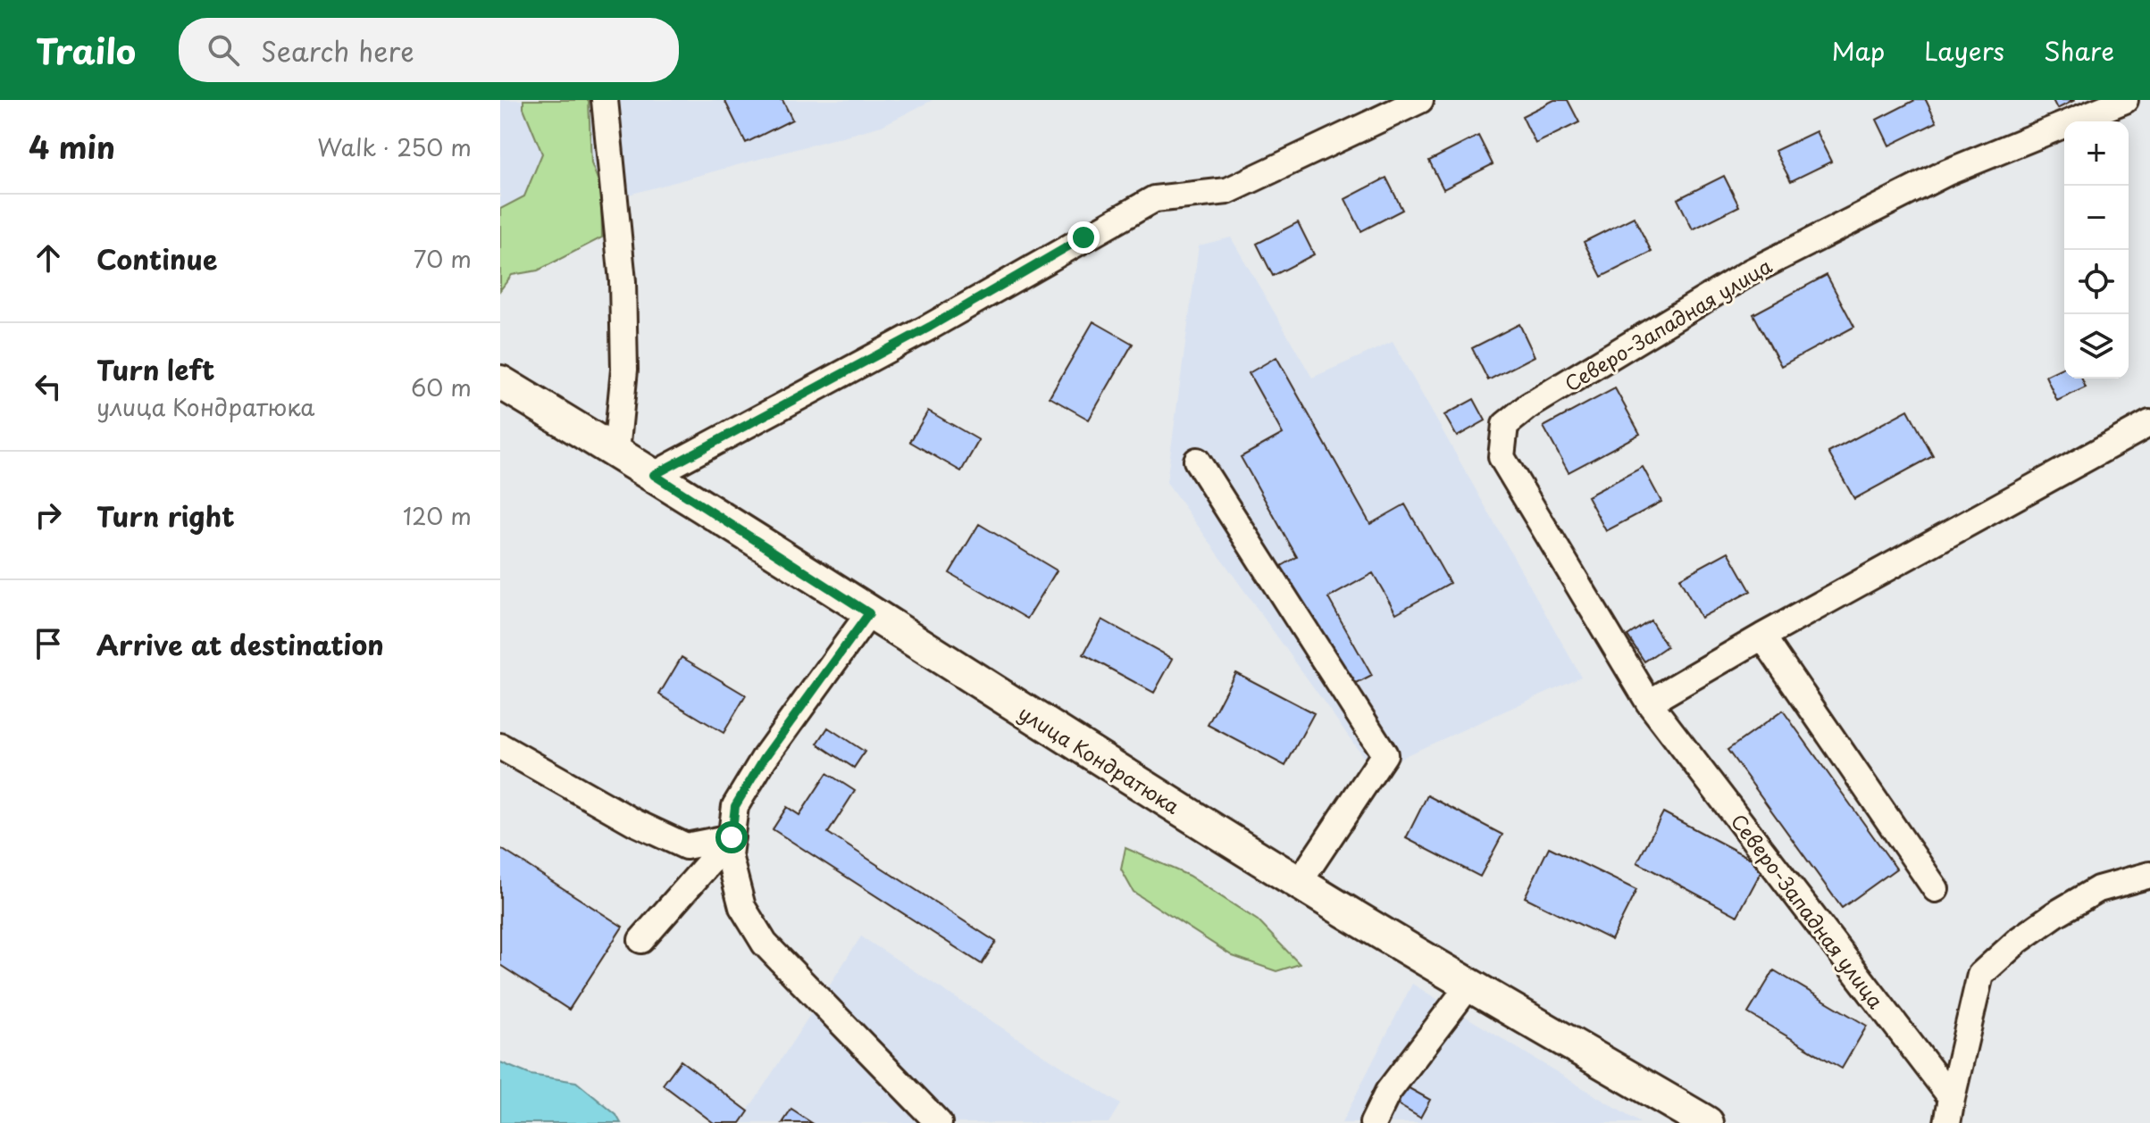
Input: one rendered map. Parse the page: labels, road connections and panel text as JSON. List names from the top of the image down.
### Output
{
  "streets": {
    "main road": ["улица Кондратюка"],
    "street": ["Северо-Западная улица"]
  },
  "page": {
    "header": "Trailo",
    "search": "Search here",
    "nav": ["Map", "Layers", "Share"],
    "heading": ["4 min", "Walk · 250 m"],
    "map_buttons": ["+", "−"],
    "list": [
      ["Continue", "70 m"],
      ["Turn left", "улица Кондратюка", "60 m"],
      ["Turn right", "120 m"],
      "Arrive at destination"
    ]
  }
}
